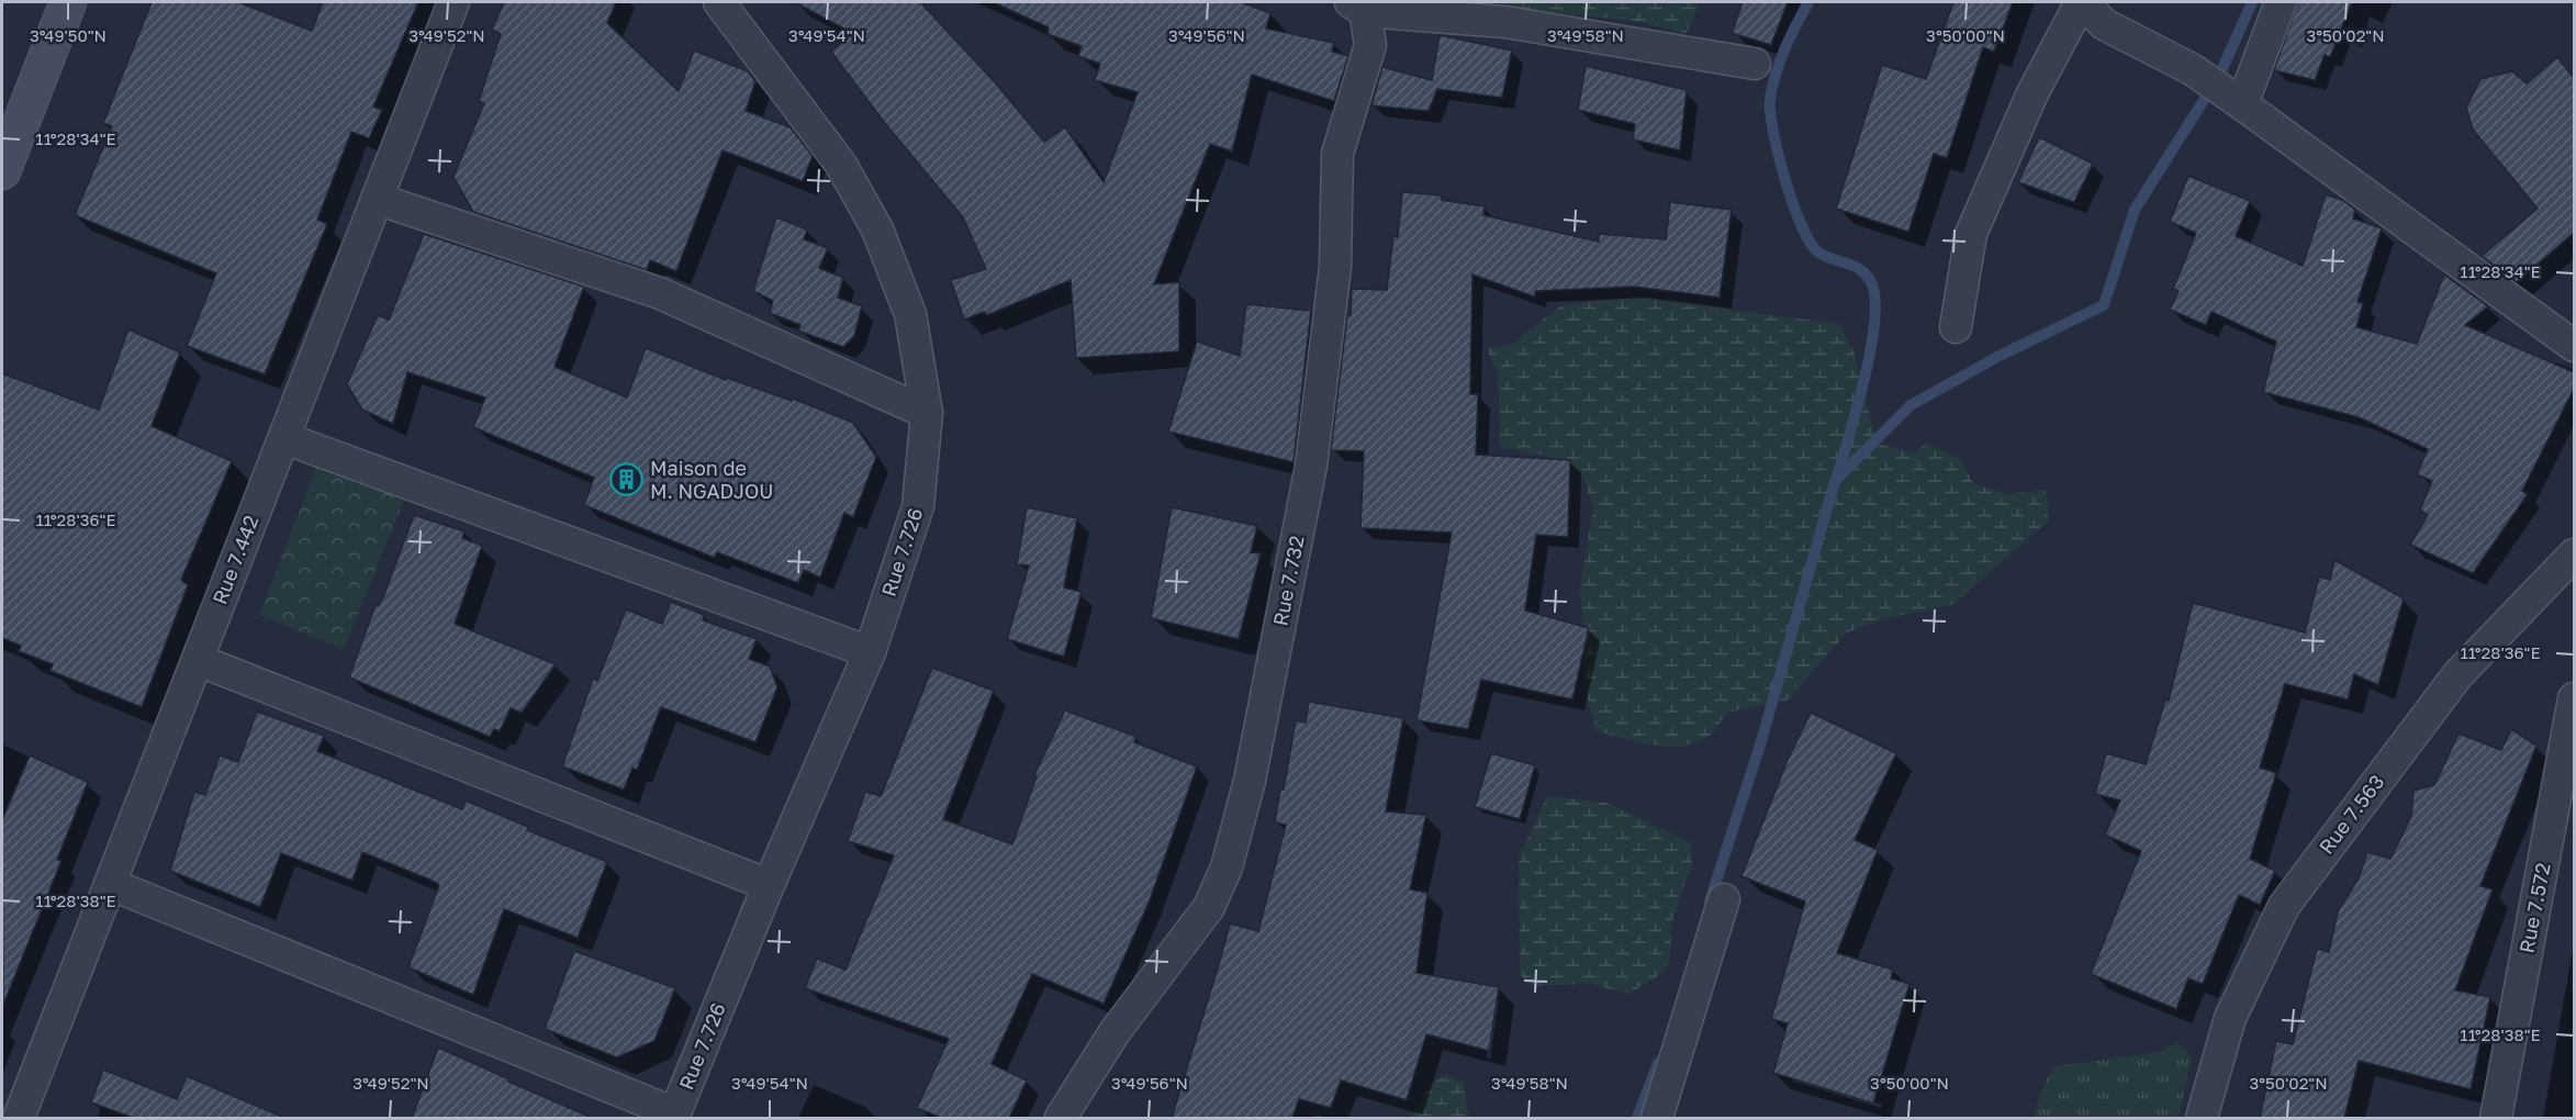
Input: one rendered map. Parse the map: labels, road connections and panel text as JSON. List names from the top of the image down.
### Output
{
  "streets": {
    "street": [
      "Rue 7.726",
      "Rue 7.442",
      "Rue 7.732",
      "Rue 7.563",
      "Rue 7.572"
    ]
  },
  "places": {
    "building": ["Maison de M. NGADJOU"]
  },
  "coordinates": [
    "3°49'50\"N",
    "3°49'52\"N",
    "3°49'54\"N",
    "3°49'56\"N",
    "3°49'58\"N",
    "3°50'00\"N",
    "3°50'02\"N",
    "11°28'34\"E",
    "11°28'36\"E",
    "11°28'38\"E"
  ]
}
